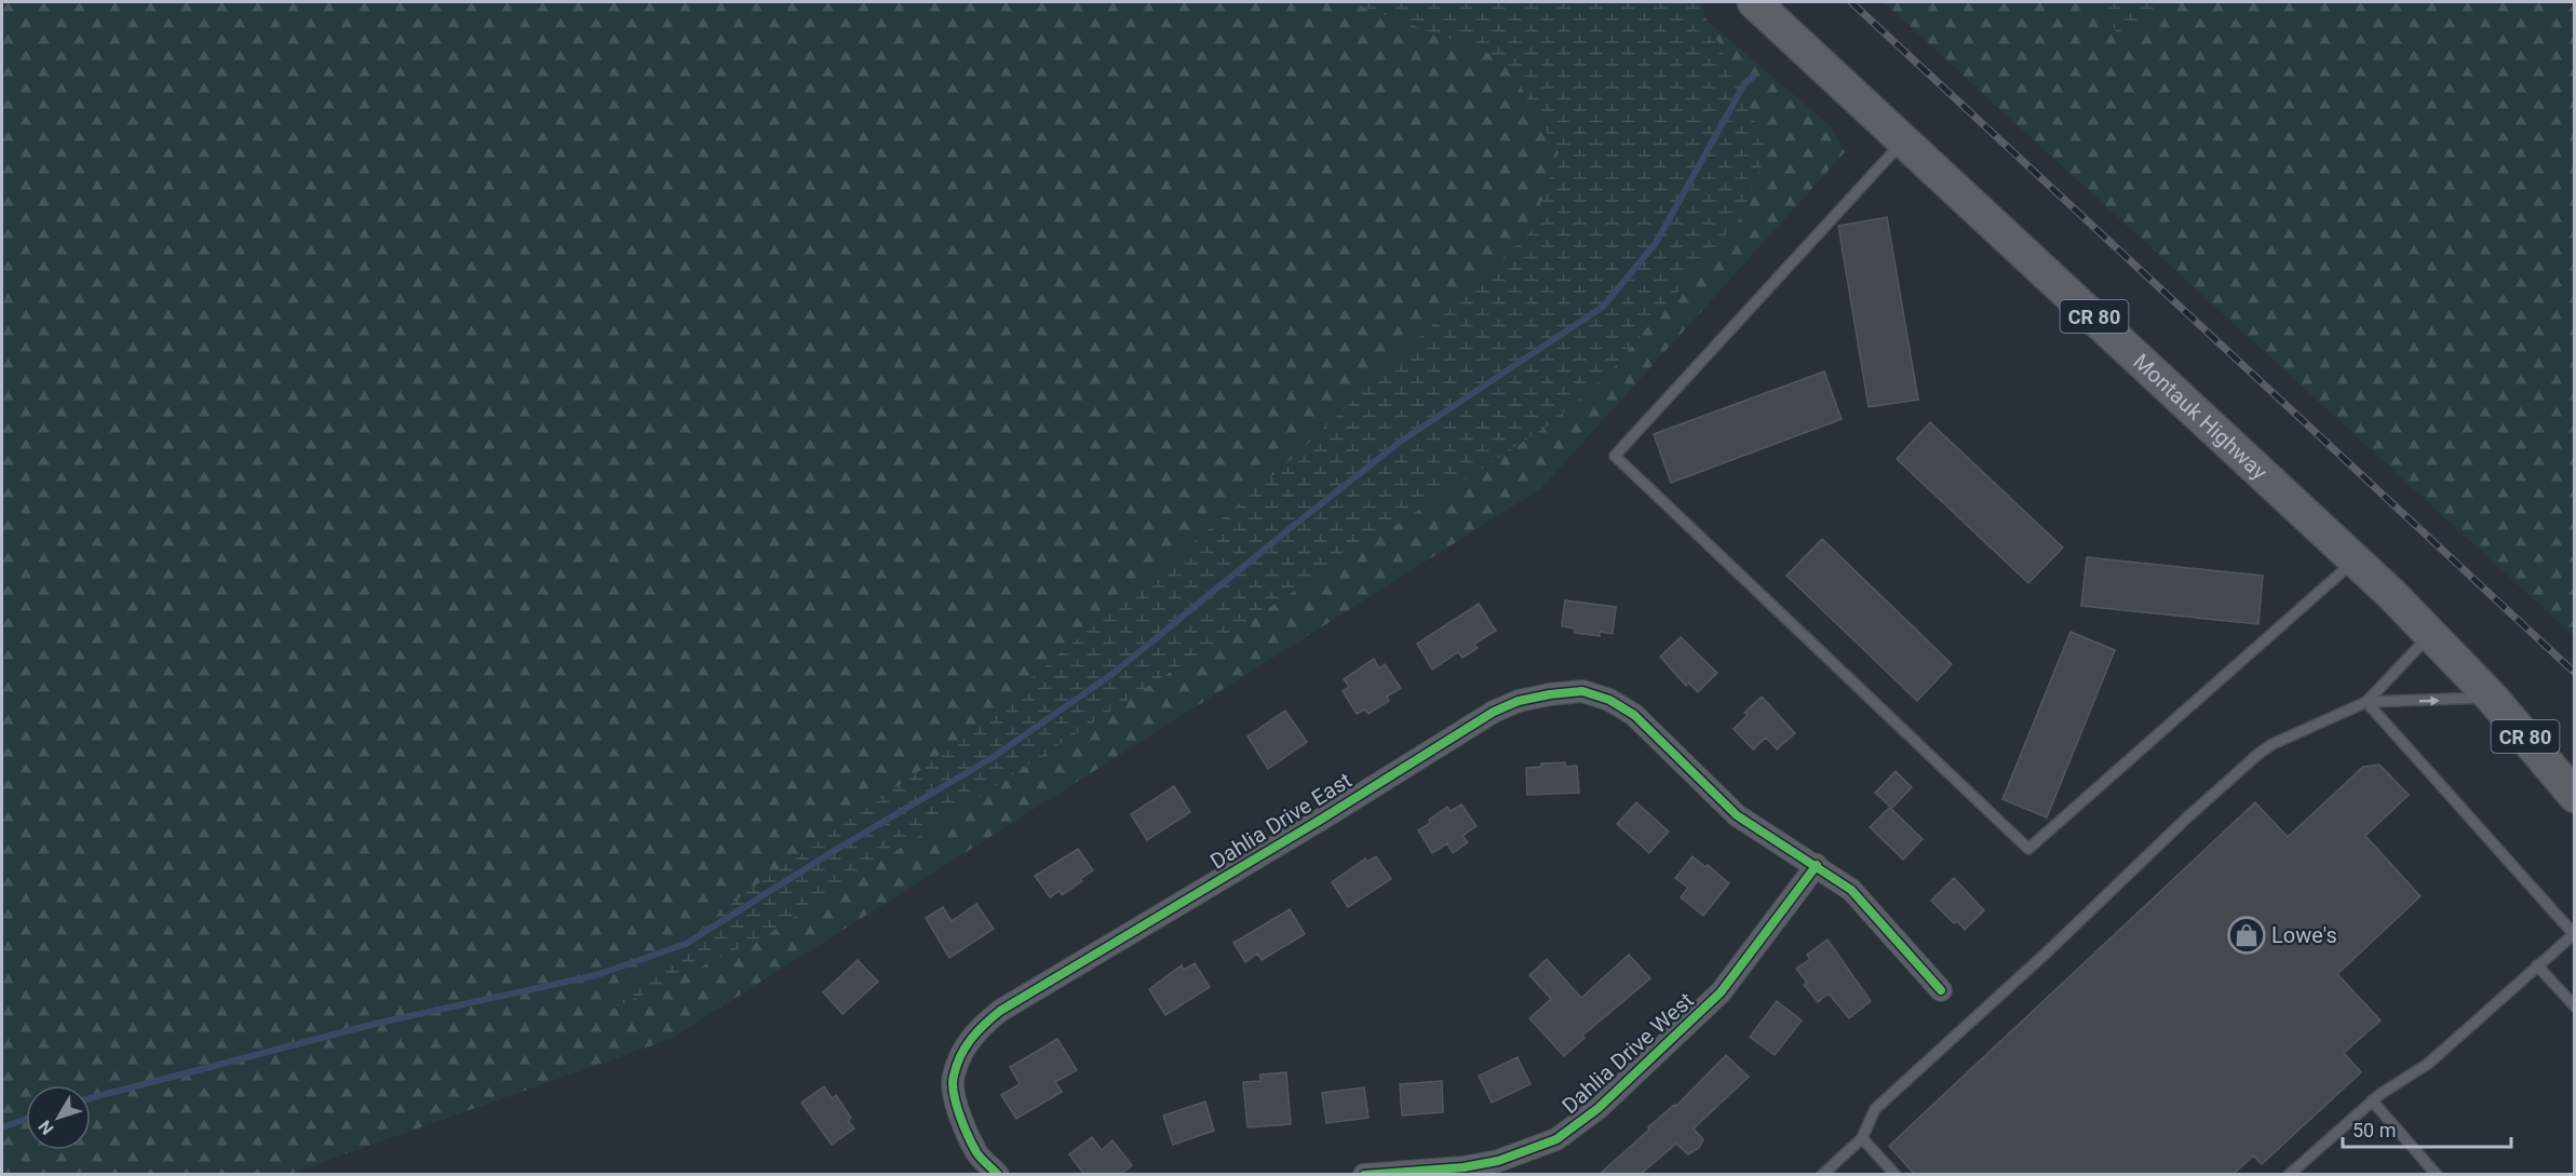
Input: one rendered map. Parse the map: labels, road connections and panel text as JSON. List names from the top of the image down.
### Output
{
  "streets": {
    "main road": ["CR 80", "Montauk Highway"],
    "street": ["Dahlia Drive East", "Dahlia Drive West"]
  },
  "crossings": [
    ["Dahlia Drive East", "Dahlia Drive West"]
  ],
  "places": {
    "shop": ["Lowe's"]
  },
  "scale_bar": "50 m",
  "north": "bottom left"
}
